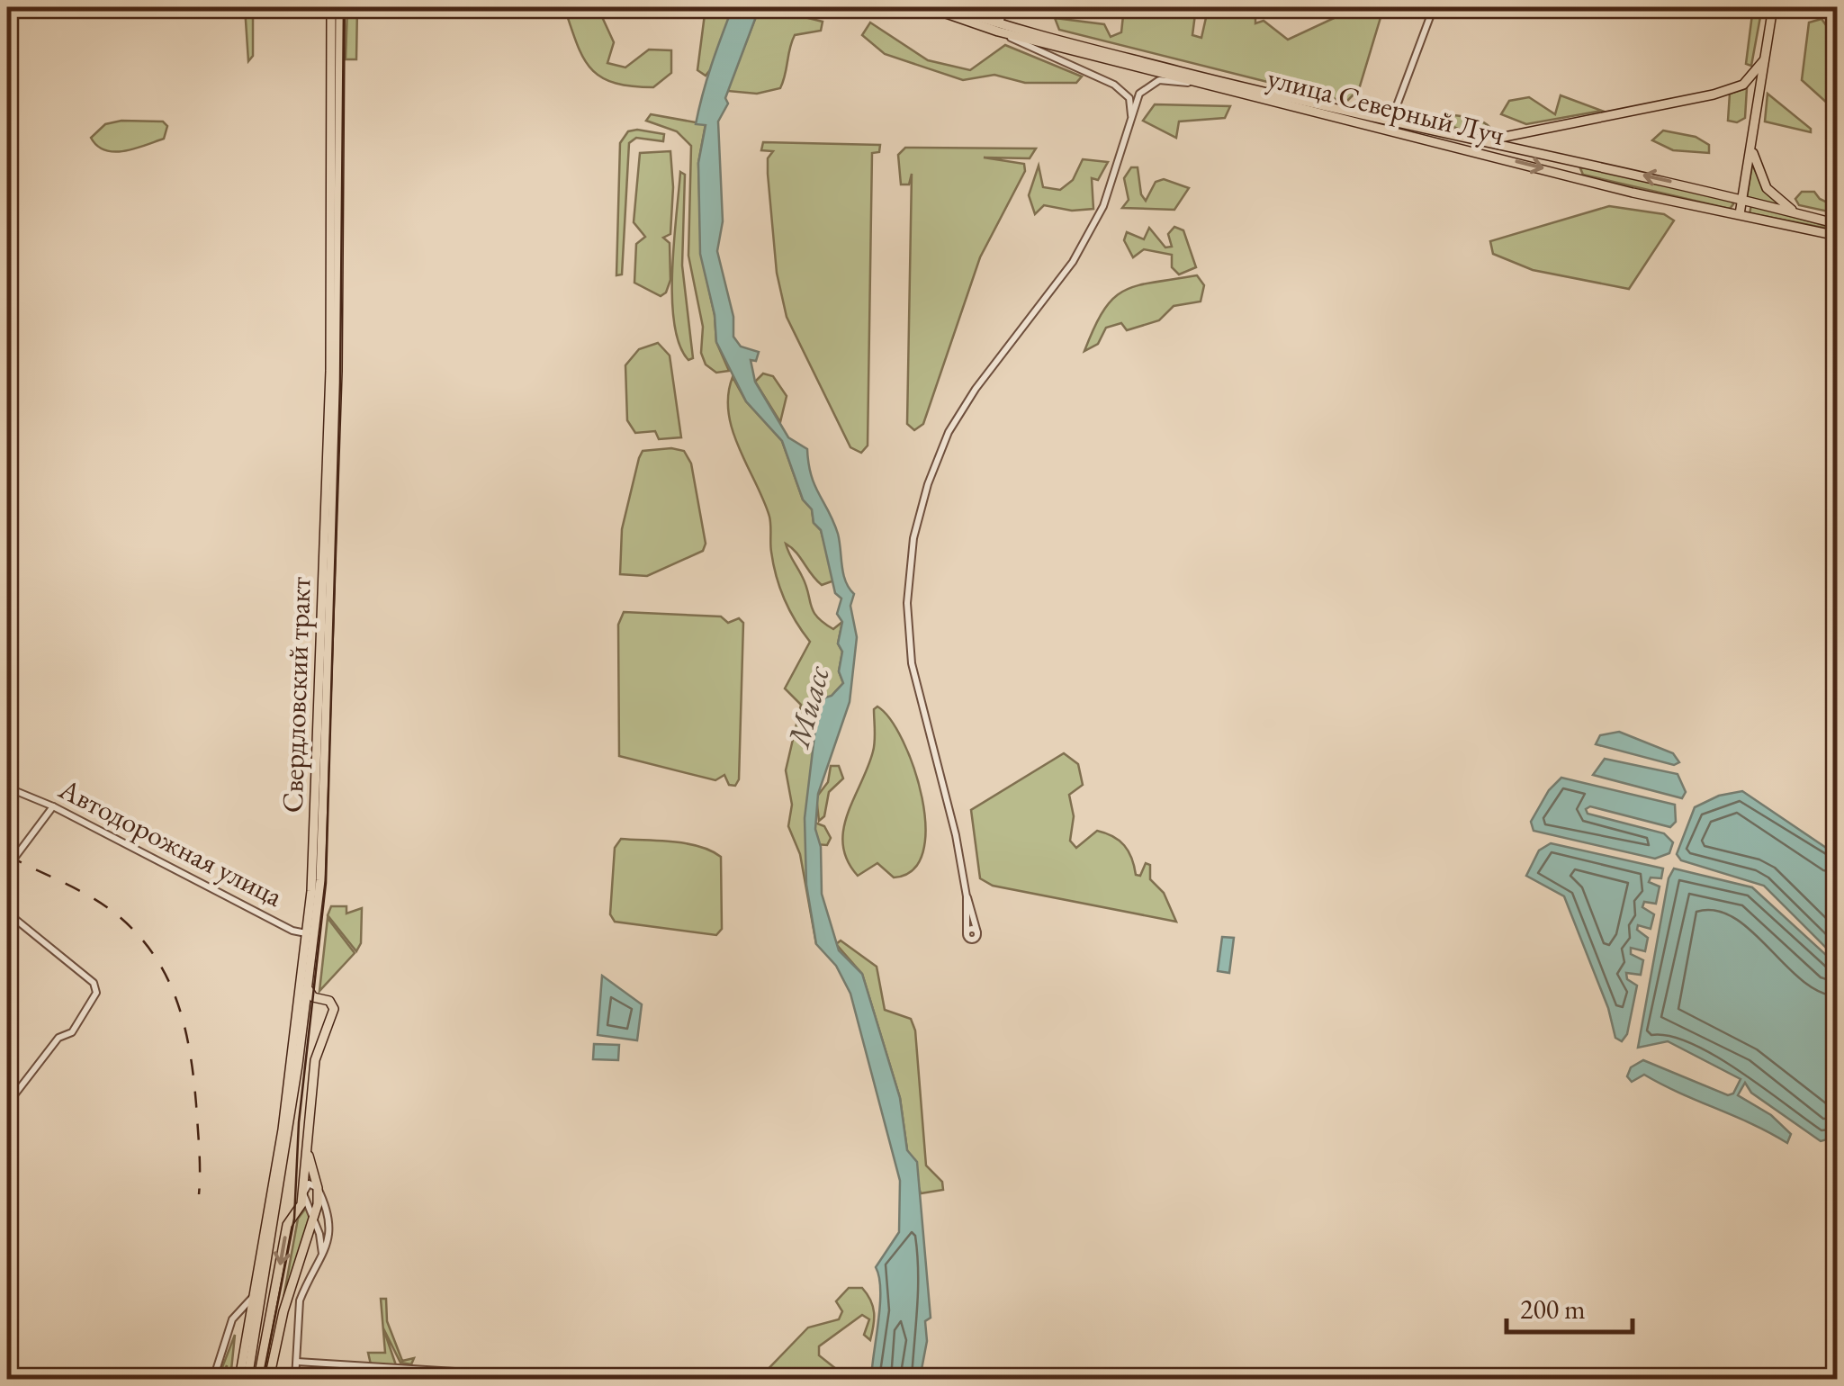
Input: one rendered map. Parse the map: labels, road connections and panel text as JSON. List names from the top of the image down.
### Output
{
  "streets": {
    "main road": ["улица Северный Луч", "Свердловский тракт"],
    "street": ["Автодорожная улица"]
  },
  "crossings": [
    ["Свердловский тракт", "Автодорожная улица"]
  ],
  "water": ["Миасс"],
  "scale_bar": "200 m"
}
